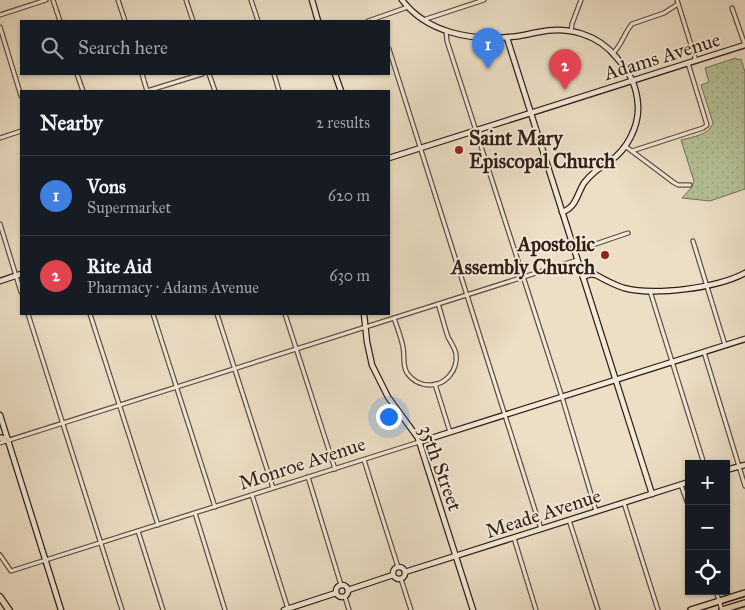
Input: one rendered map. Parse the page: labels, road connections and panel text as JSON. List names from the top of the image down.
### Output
{
  "streets": {
    "street": [
      "Adams Avenue",
      "Monroe Avenue",
      "35th Street",
      "Meade Avenue"
    ]
  },
  "crossings": [
    ["Monroe Avenue", "35th Street"],
    ["35th Street", "Meade Avenue"]
  ],
  "places": ["Saint Mary Episcopal Church", "Apostolic Assembly Church"],
  "page": {
    "search": "Search here",
    "pins": ["1", "2"],
    "heading": ["Nearby", "2 results"],
    "list": [
      {
        "mark": "1",
        "name": "Vons",
        "note": "Supermarket",
        "value": "620 m"
      },
      {
        "mark": "2",
        "name": "Rite Aid",
        "note": "Pharmacy · Adams Avenue",
        "value": "630 m"
      }
    ],
    "map_buttons": ["+", "−"]
  }
}
